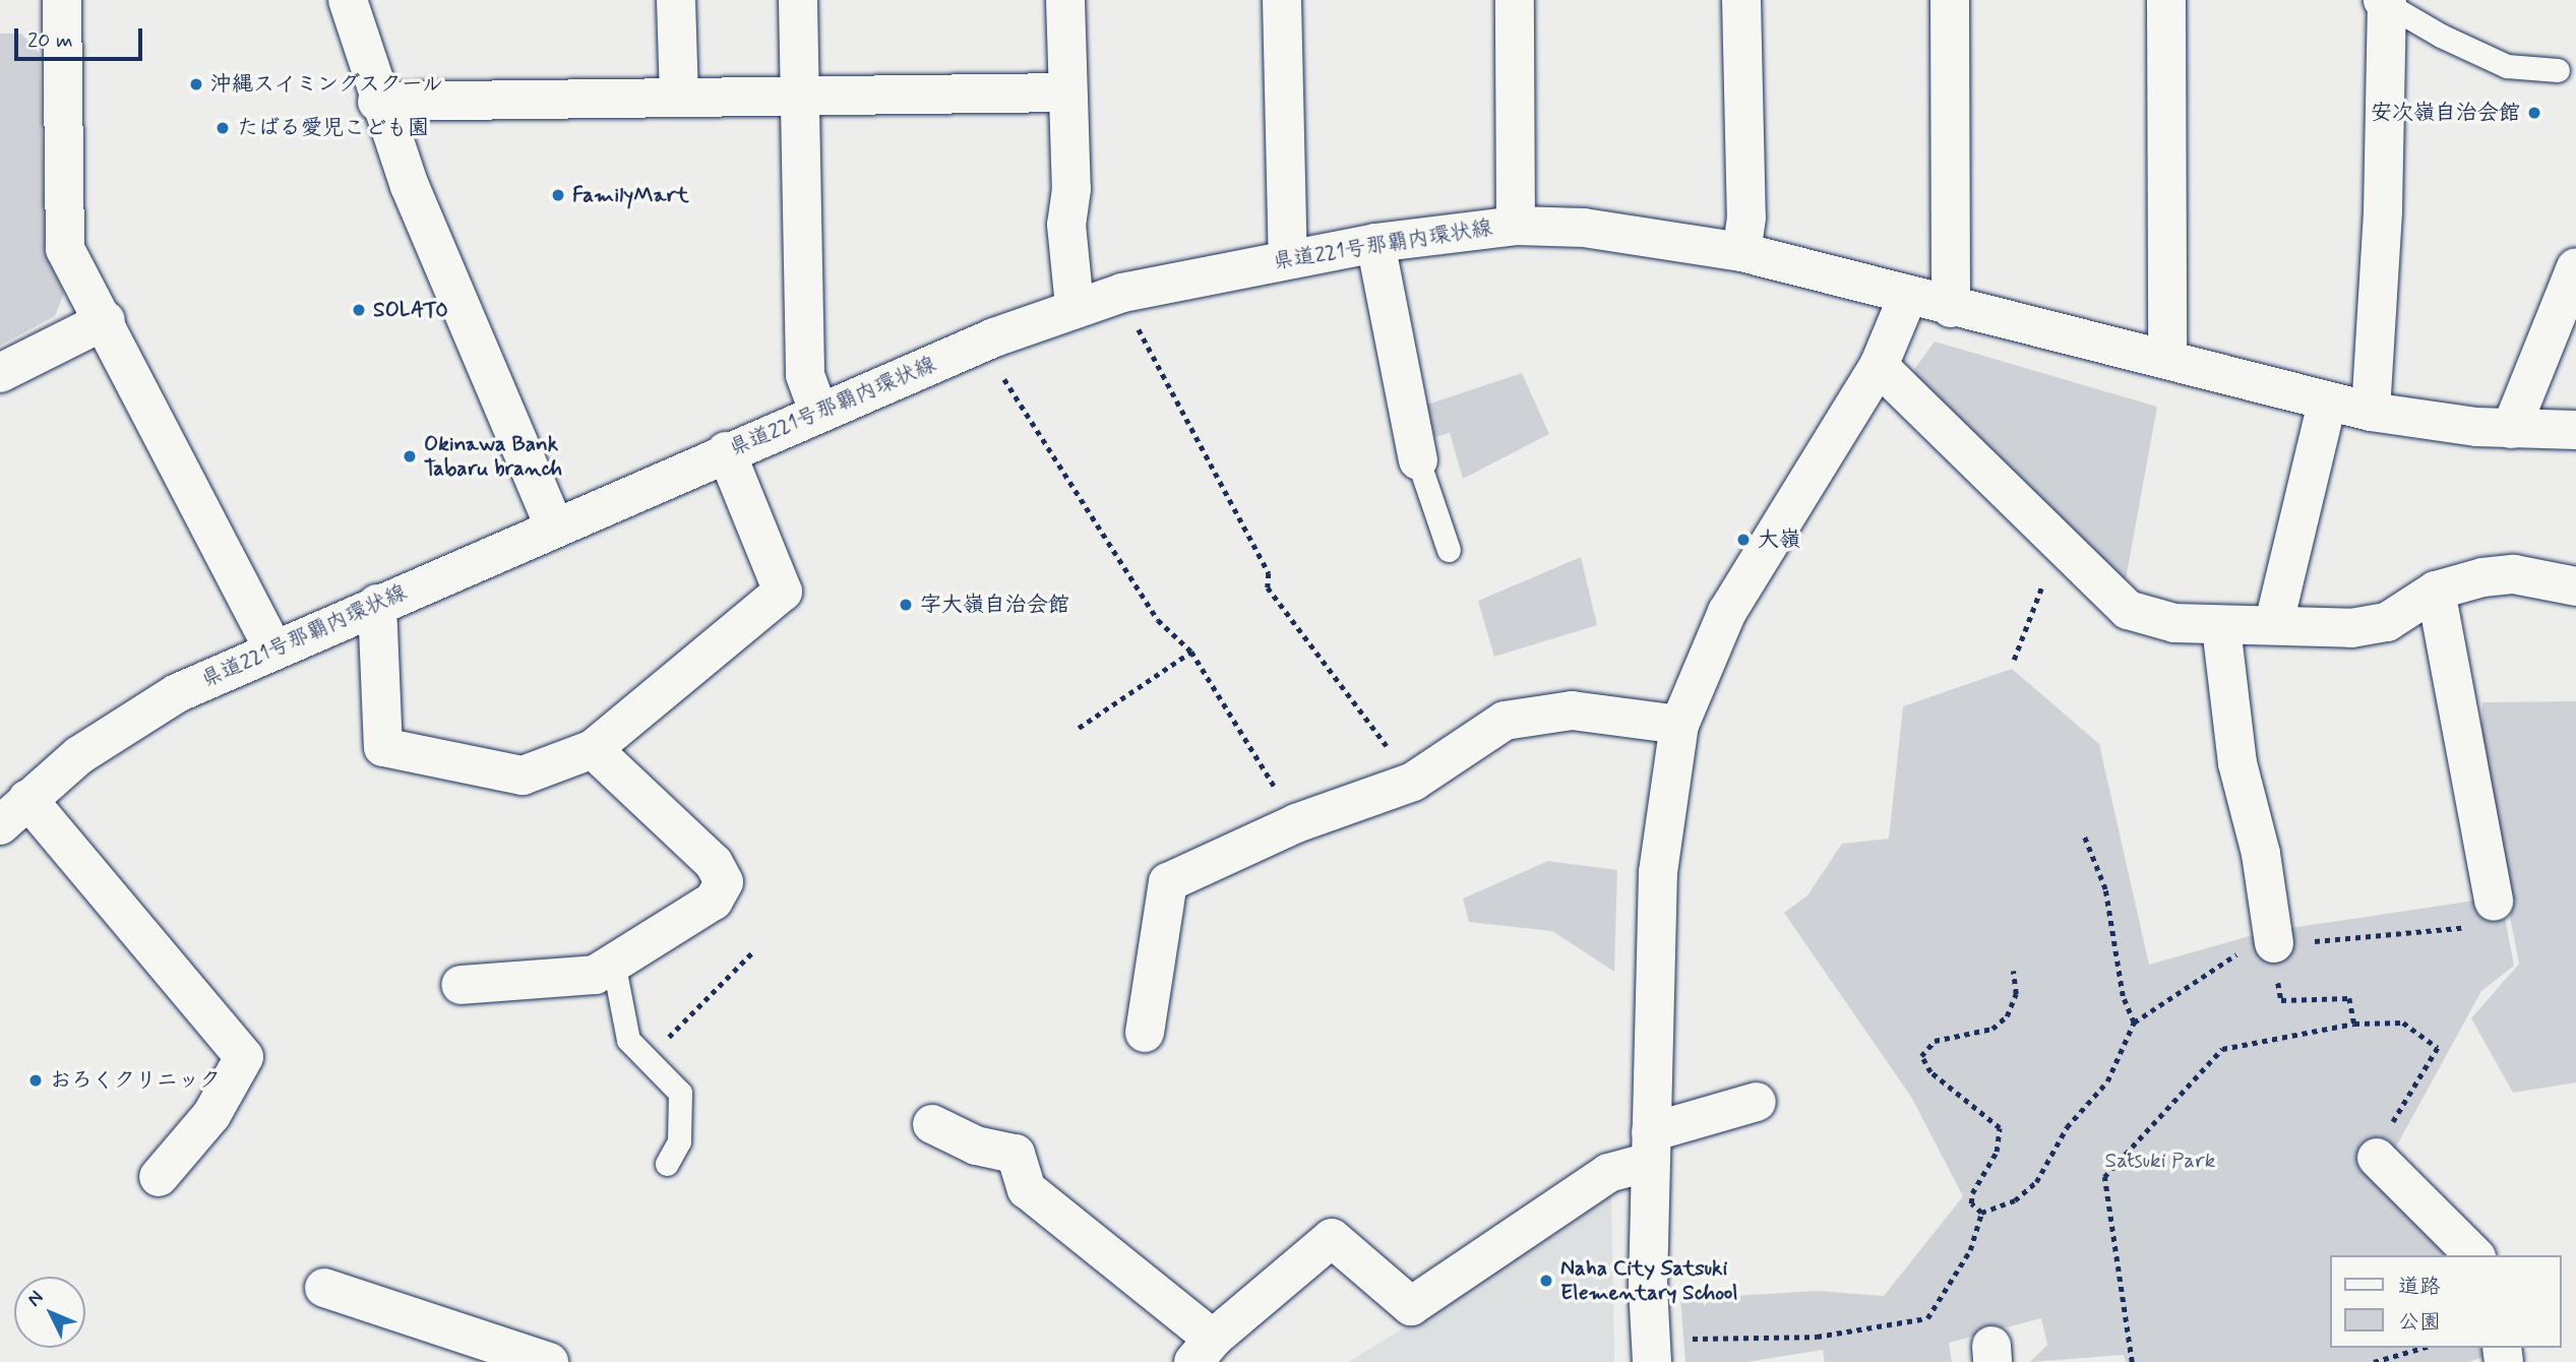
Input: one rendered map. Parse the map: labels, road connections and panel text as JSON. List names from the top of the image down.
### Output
{
  "streets": {
    "street": ["県道221号那覇内環状線"]
  },
  "parks": ["Satsuki Park"],
  "places": [
    "沖縄スイミングスクール",
    "安次嶺自治会館",
    "たばる愛児こども園",
    "FamilyMart",
    "SOLATO",
    "Okinawa Bank Tabaru branch",
    "大嶺",
    "字大嶺自治会館",
    "おろくクリニック",
    "Naha City Satsuki Elementary School"
  ],
  "legend": ["道路", "公園"],
  "scale_bar": "20 m",
  "north": "top left"
}
